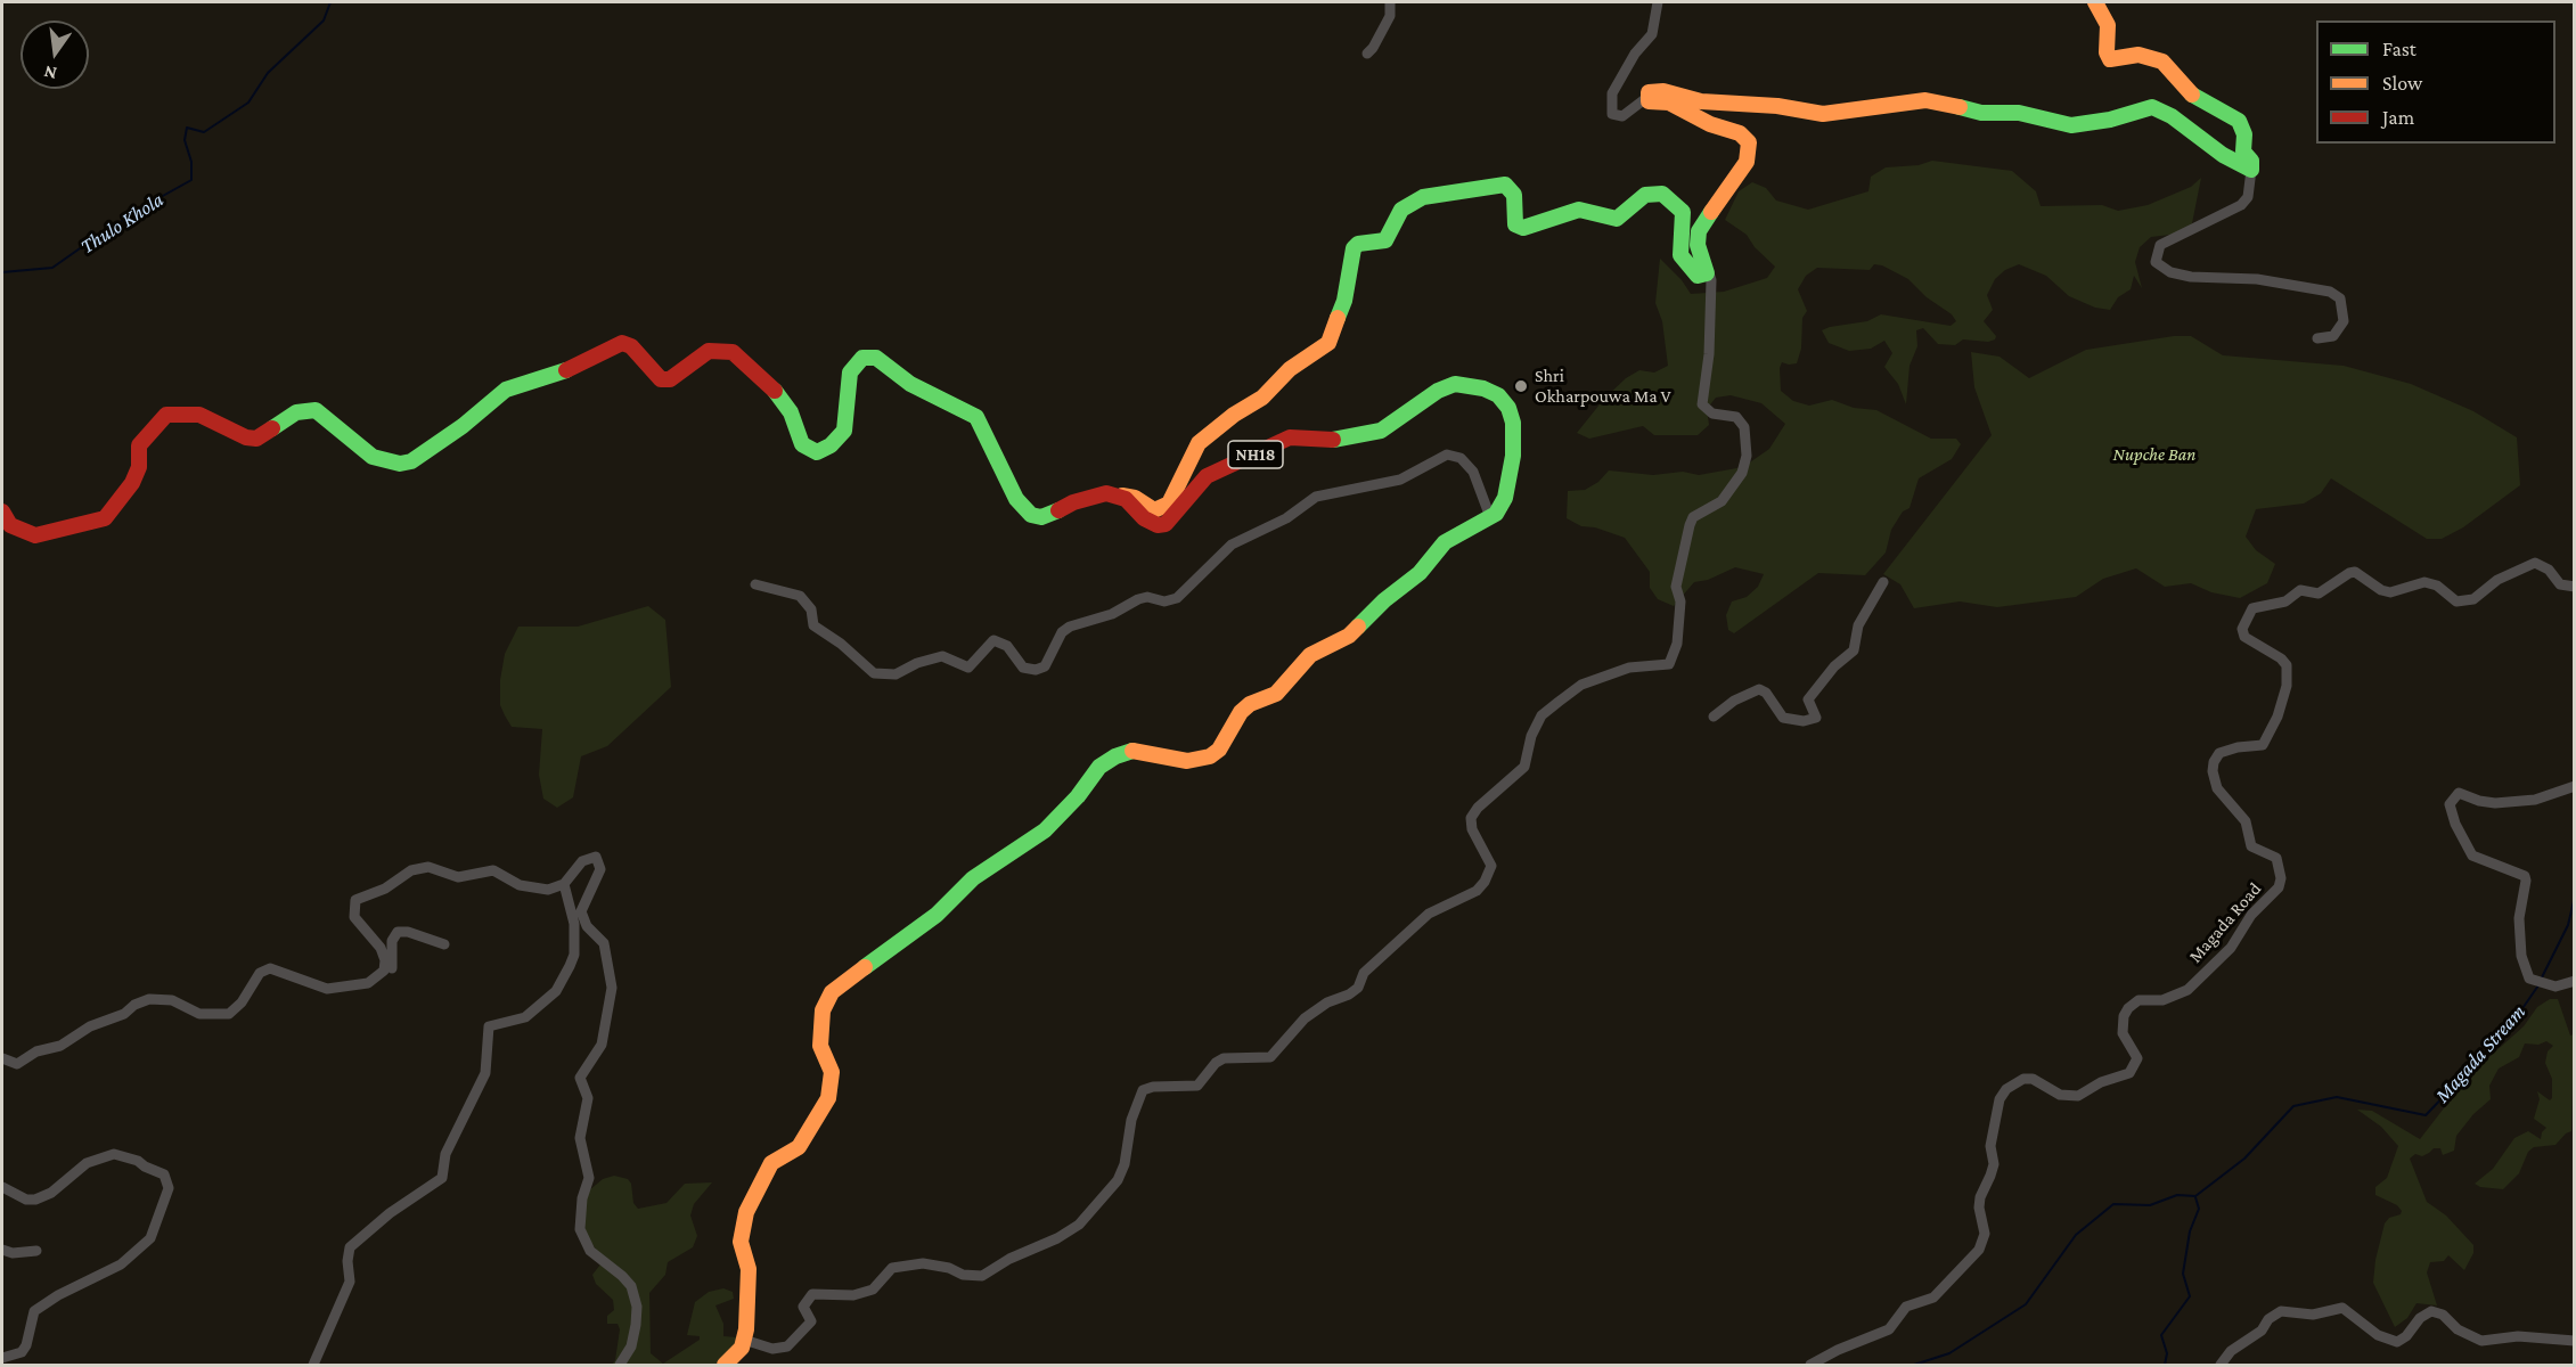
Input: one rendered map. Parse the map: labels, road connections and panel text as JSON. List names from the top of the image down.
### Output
{
  "streets": {
    "main road": ["NH18"],
    "street": ["Magada Road"]
  },
  "water": ["Thulo Khola", "Magada Stream"],
  "parks": ["Nupche Ban"],
  "places": ["Shri Okharpouwa Ma V"],
  "legend": ["Fast", "Slow", "Jam"],
  "north": "bottom"
}
